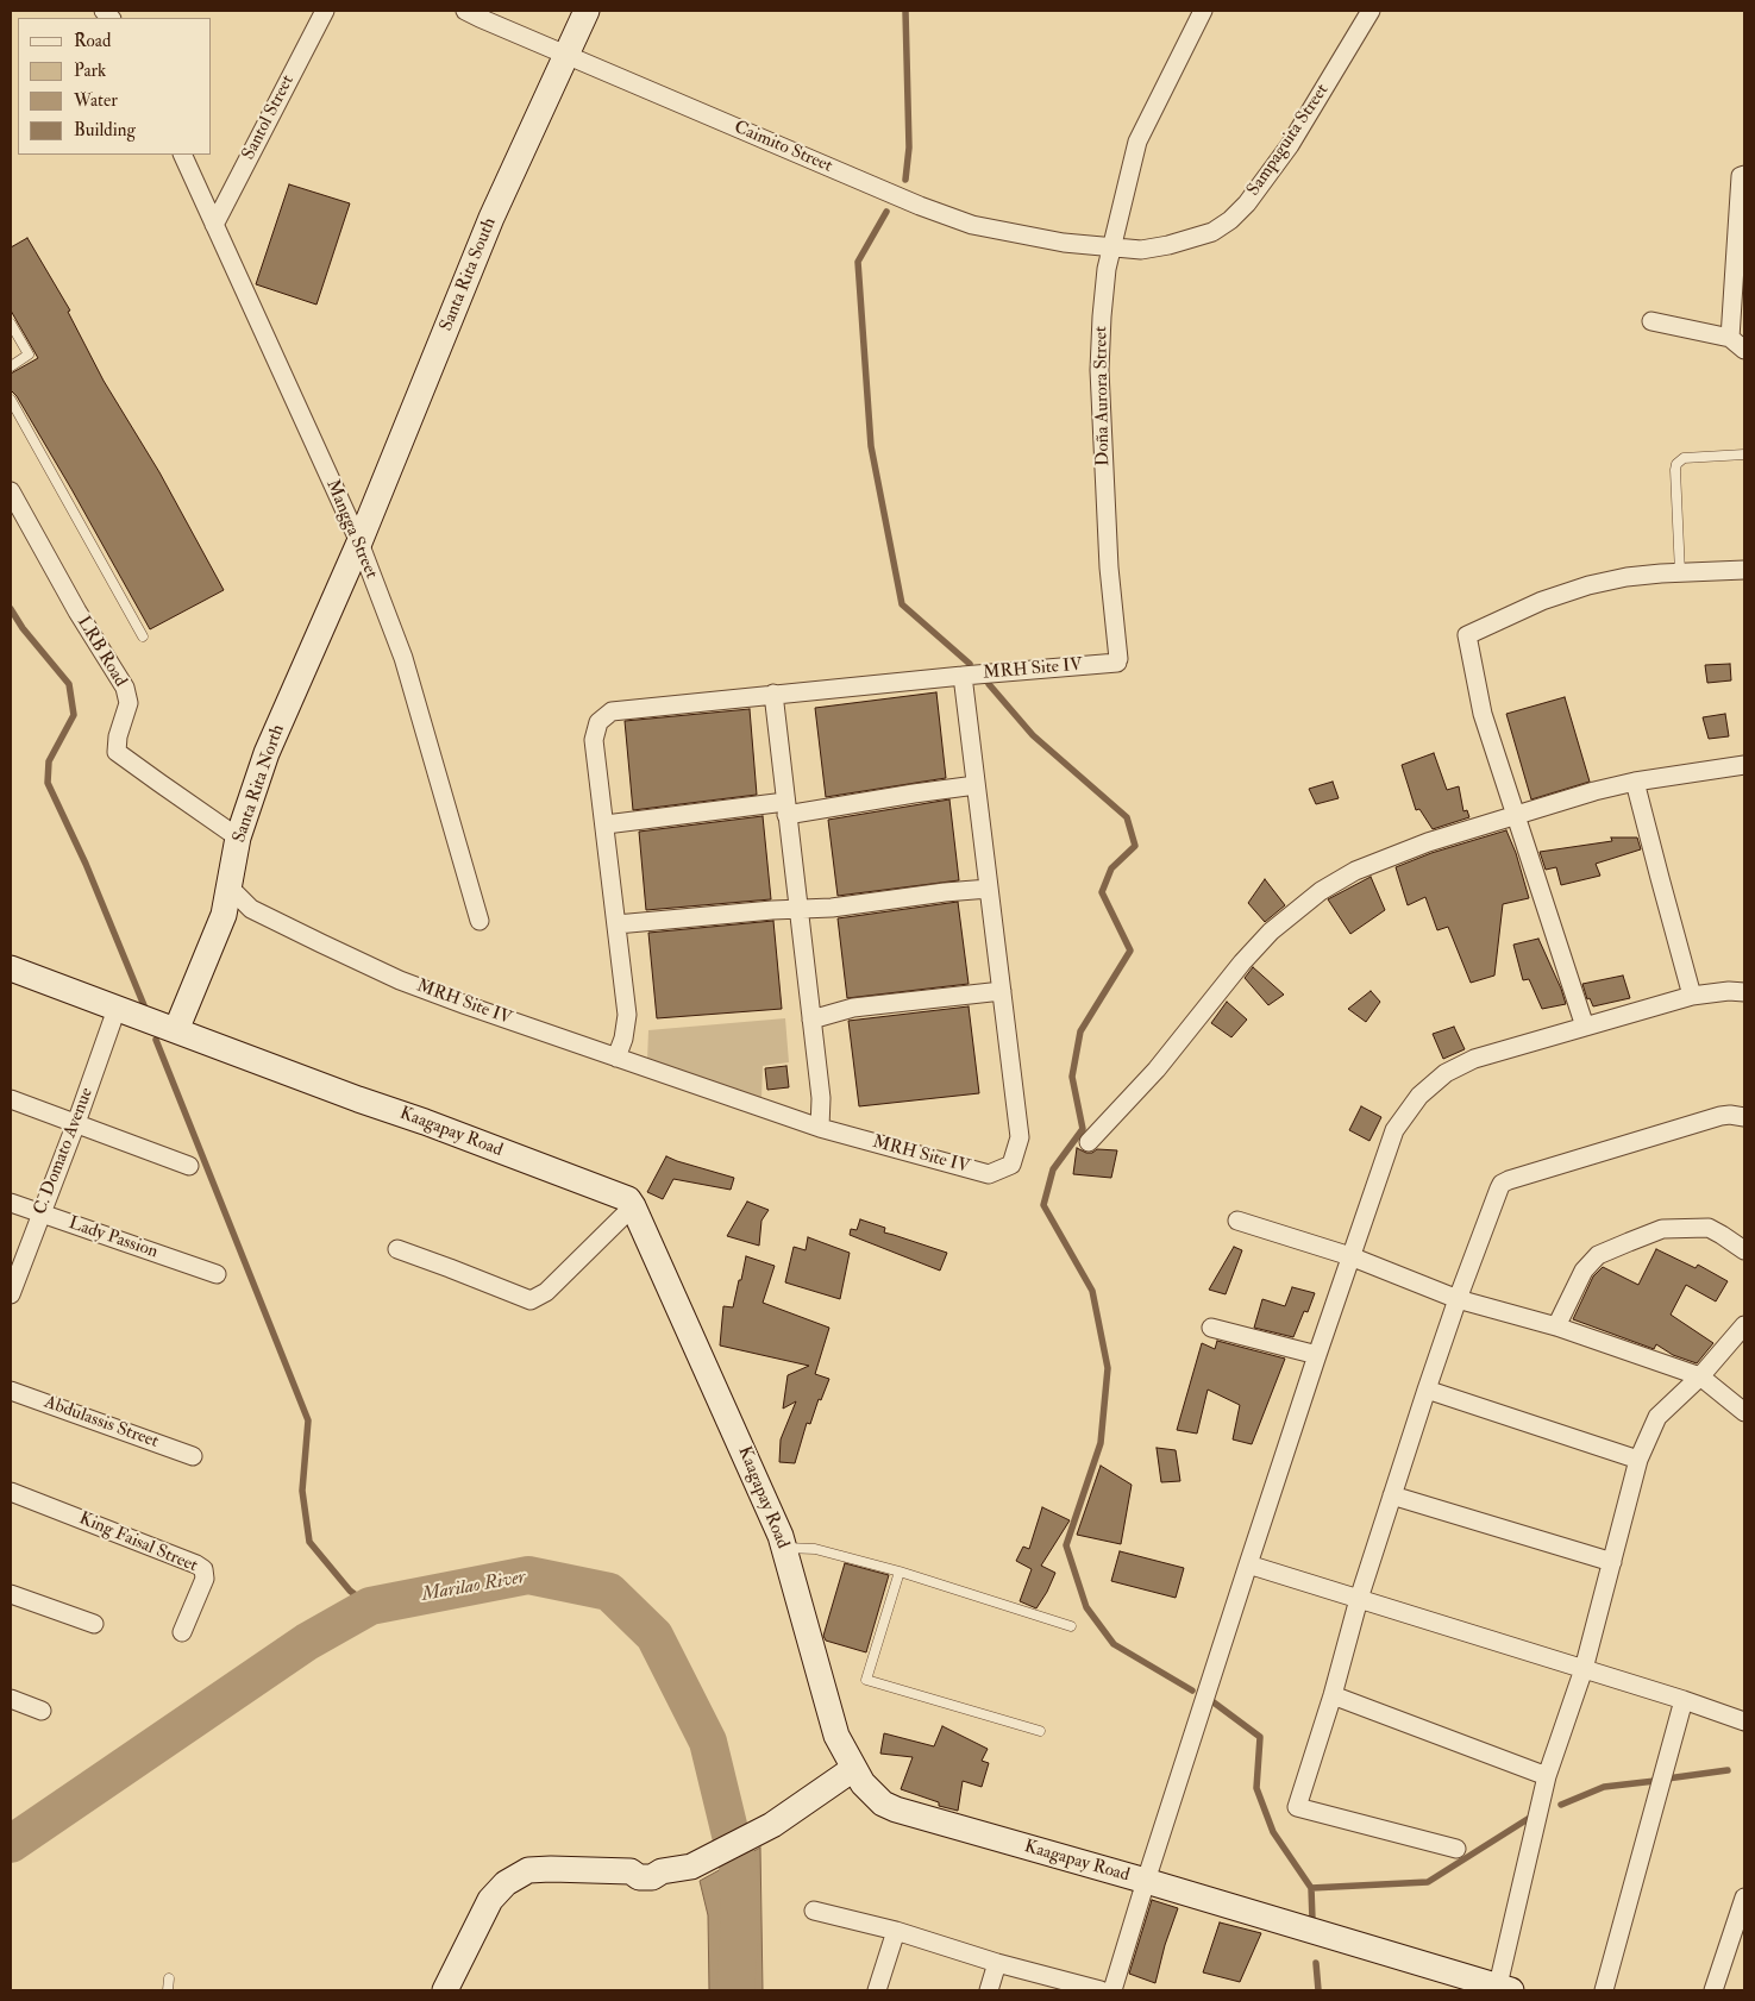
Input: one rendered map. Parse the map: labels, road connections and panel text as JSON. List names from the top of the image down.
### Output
{
  "streets": {
    "street": [
      "Santol Street",
      "Sampaguita Street",
      "Caimito Street",
      "Santa Rita South",
      "Doña Aurora Street",
      "Mangga Street",
      "LRB Road",
      "MRH Site IV",
      "Santa Rita North",
      "Kaagapay Road",
      "C. Domato Avenue",
      "Lady Passion",
      "Abdulassis Street",
      "King Faisal Street"
    ]
  },
  "crossings": [
    ["Santol Street", "Mangga Street"],
    ["Sampaguita Street", "Caimito Street"],
    ["Sampaguita Street", "Doña Aurora Street"],
    ["Caimito Street", "Santa Rita South"],
    ["Caimito Street", "Doña Aurora Street"],
    ["Santa Rita South", "Mangga Street"],
    ["Santa Rita South", "Santa Rita North"],
    ["Doña Aurora Street", "MRH Site IV"],
    ["Mangga Street", "Santa Rita North"],
    ["LRB Road", "Santa Rita North"],
    ["MRH Site IV", "Santa Rita North"],
    ["Santa Rita North", "Kaagapay Road"],
    ["Kaagapay Road", "C. Domato Avenue"],
    ["C. Domato Avenue", "Lady Passion"]
  ],
  "water": ["Marilao River"],
  "legend": [
    "Road",
    "Park",
    "Water",
    "Building"
  ]
}
